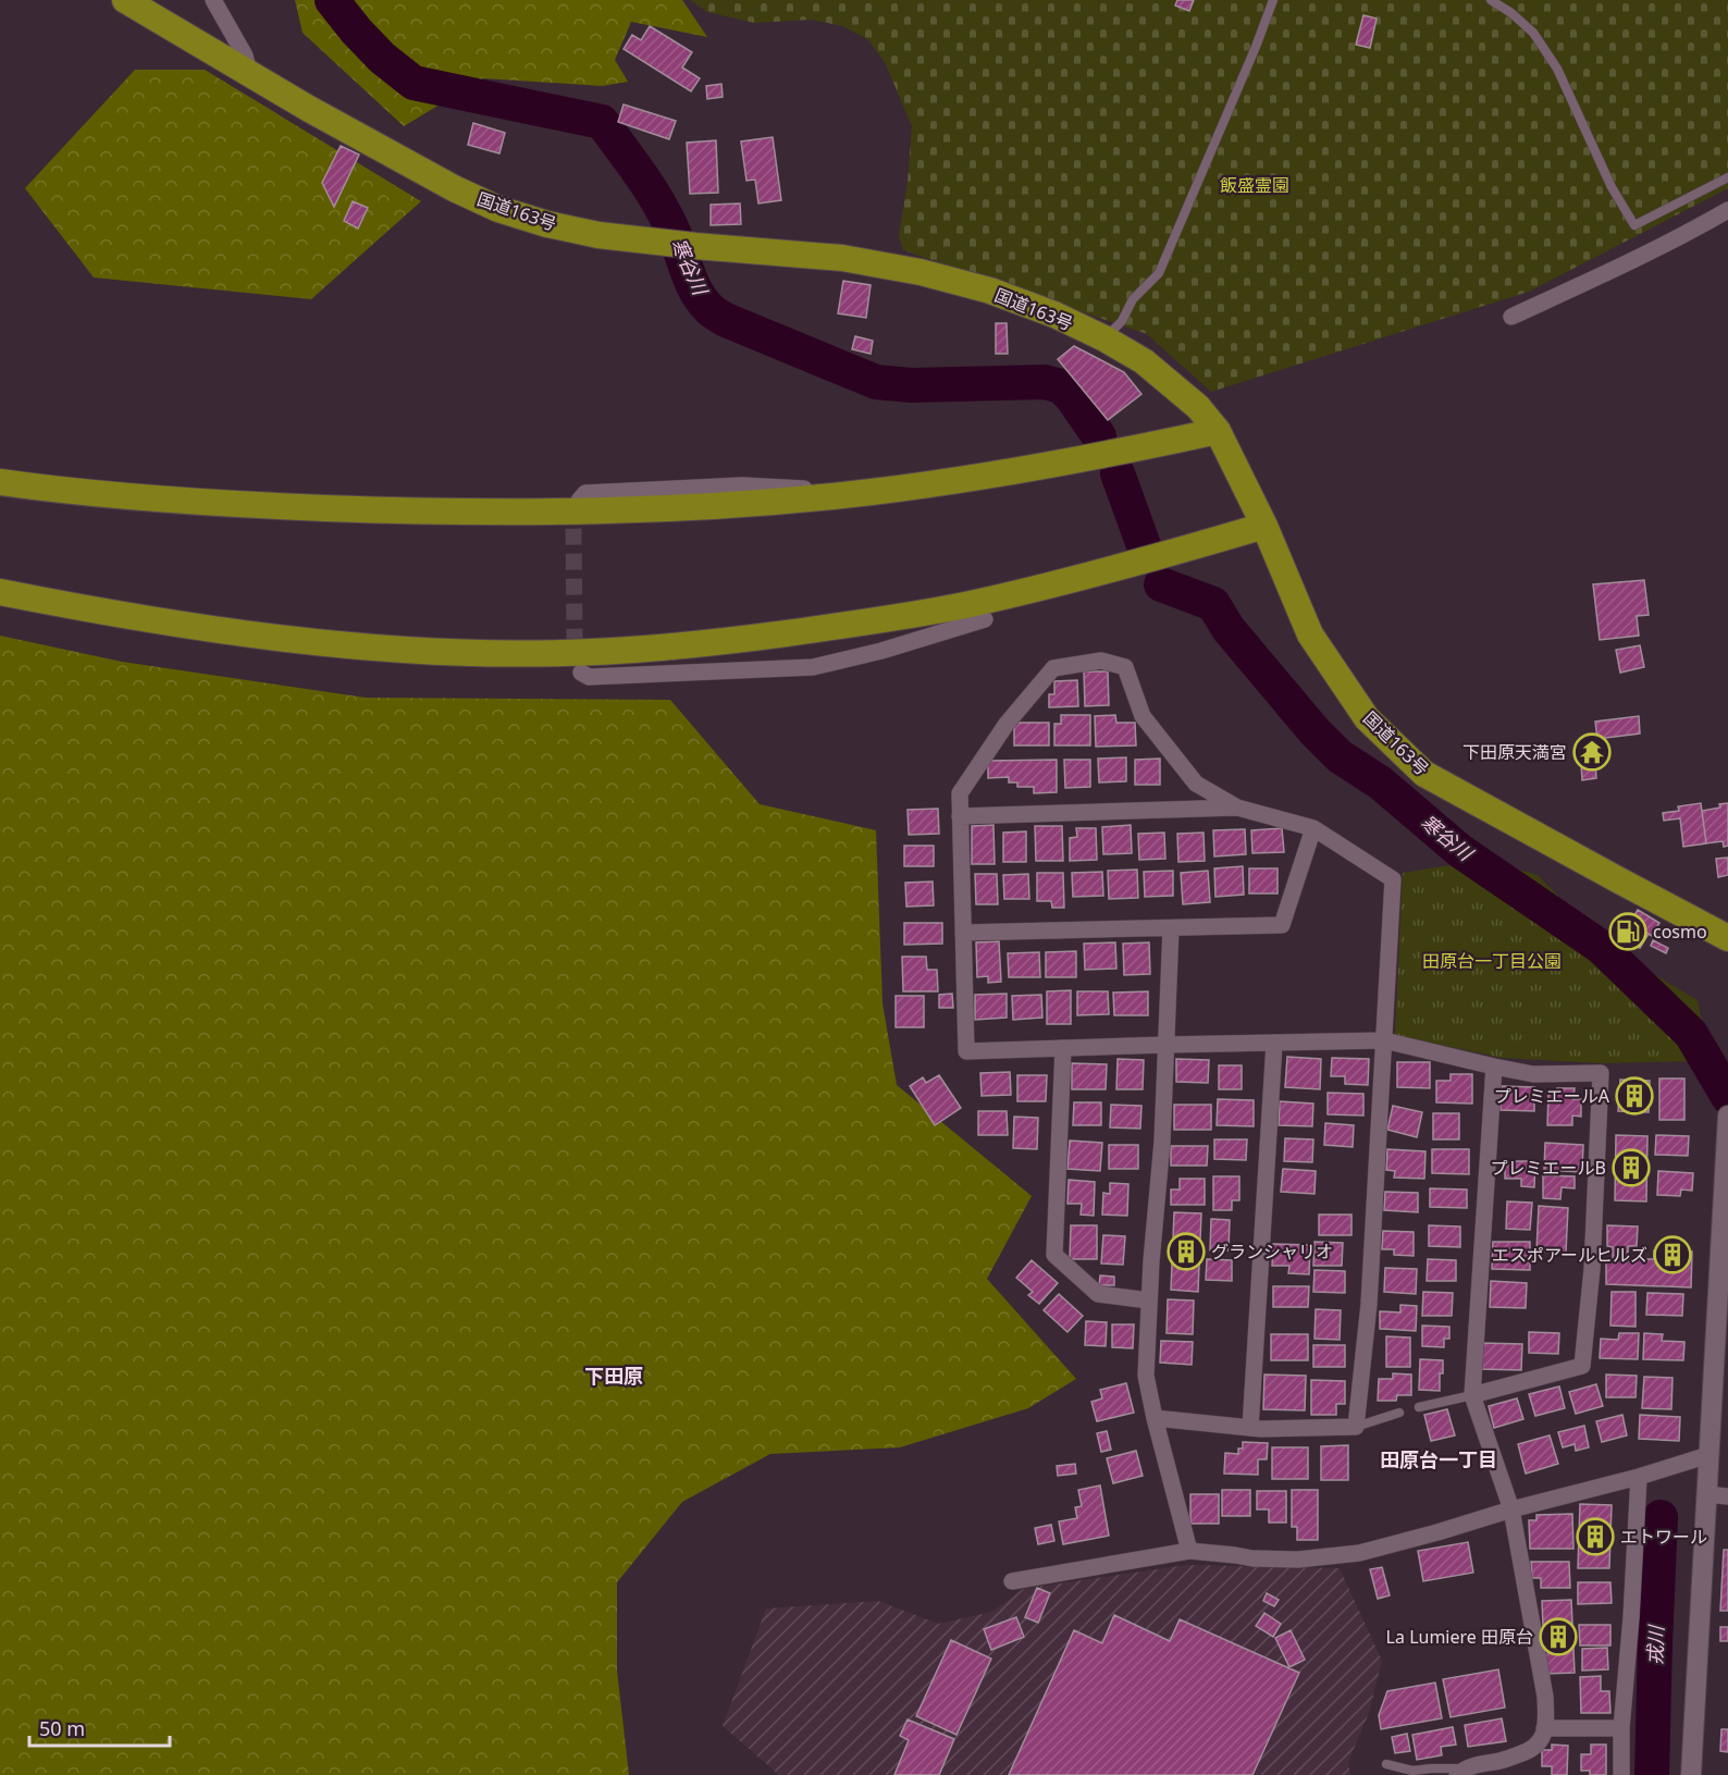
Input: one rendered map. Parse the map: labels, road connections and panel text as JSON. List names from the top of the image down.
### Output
{
  "streets": {
    "highway": ["国道163号"]
  },
  "districts": ["下田原", "田原台一丁目"],
  "water": ["寒谷川", "戎川"],
  "parks": ["飯盛霊園", "田原台一丁目公園"],
  "places": {
    "temple": ["下田原天満宮"],
    "fuel station": ["cosmo"],
    "building": [
      "プレミエールA",
      "プレミエールB",
      "グランシャリオ",
      "エスポアールヒルズ",
      "エトワール",
      "La Lumiere 田原台"
    ]
  },
  "scale_bar": "50 m"
}
